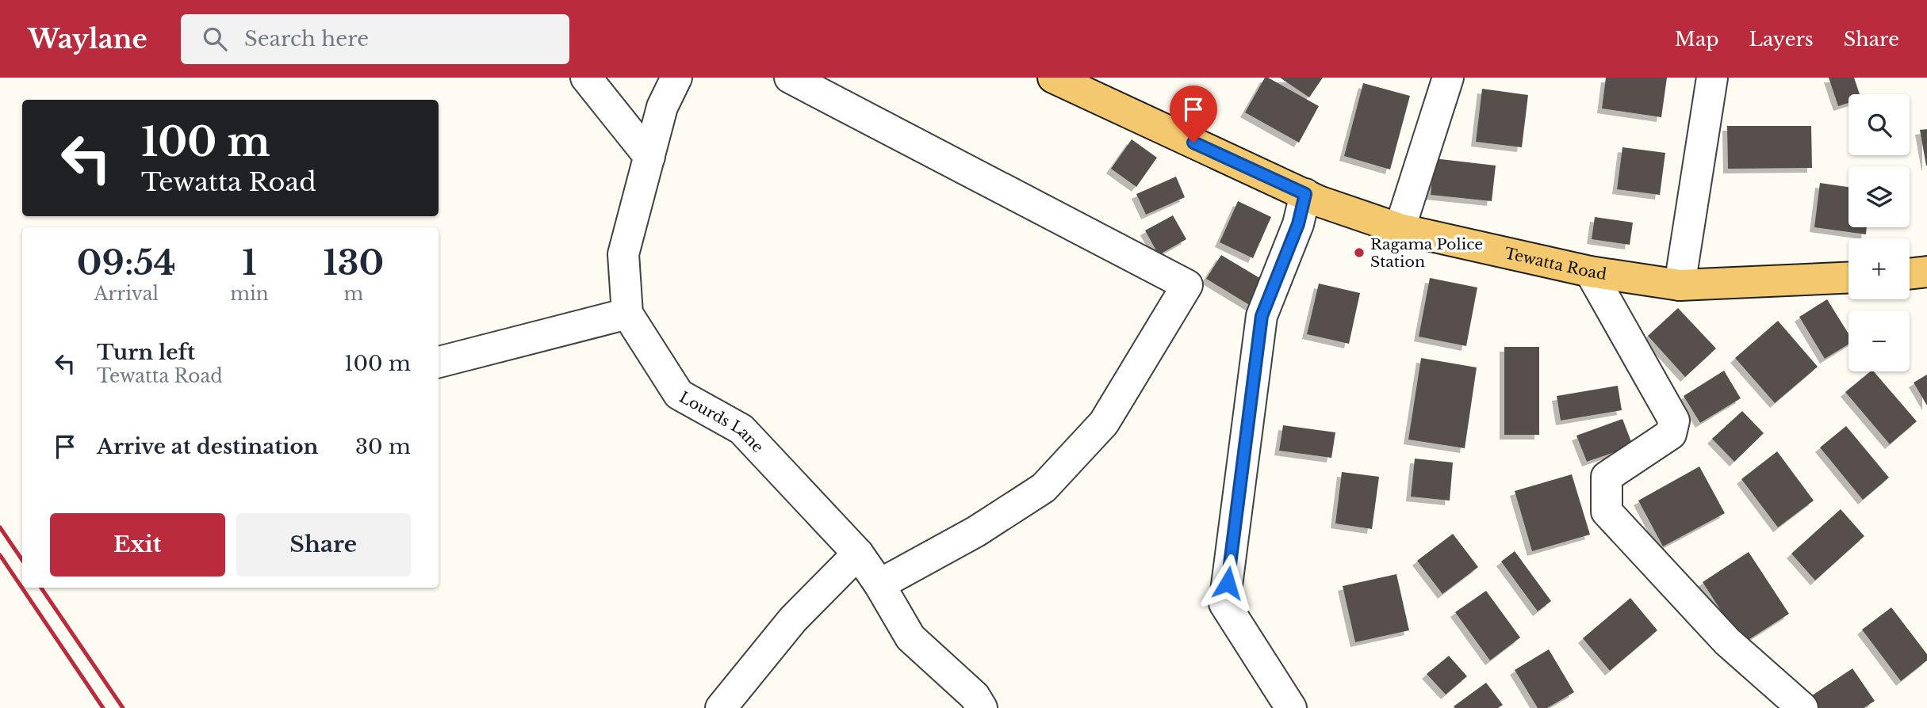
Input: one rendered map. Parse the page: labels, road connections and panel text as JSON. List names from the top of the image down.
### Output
{
  "streets": {
    "main road": ["Tewatta Road"],
    "street": ["Lourds Lane"]
  },
  "places": ["Ragama Police Station"],
  "page": {
    "header": "Waylane",
    "search": "Search here",
    "nav": ["Map", "Layers", "Share"],
    "map_buttons": ["+", "−"],
    "turn": ["100 m", "Tewatta Road"],
    "eta": [
      "09:54",
      "Arrival",
      "1",
      "min",
      "130",
      "m"
    ],
    "list": [
      {
        "name": "Turn left",
        "note": "Tewatta Road",
        "value": "100 m"
      },
      {
        "name": "Arrive at destination",
        "value": "30 m"
      }
    ],
    "buttons": ["Exit", "Share"]
  }
}
